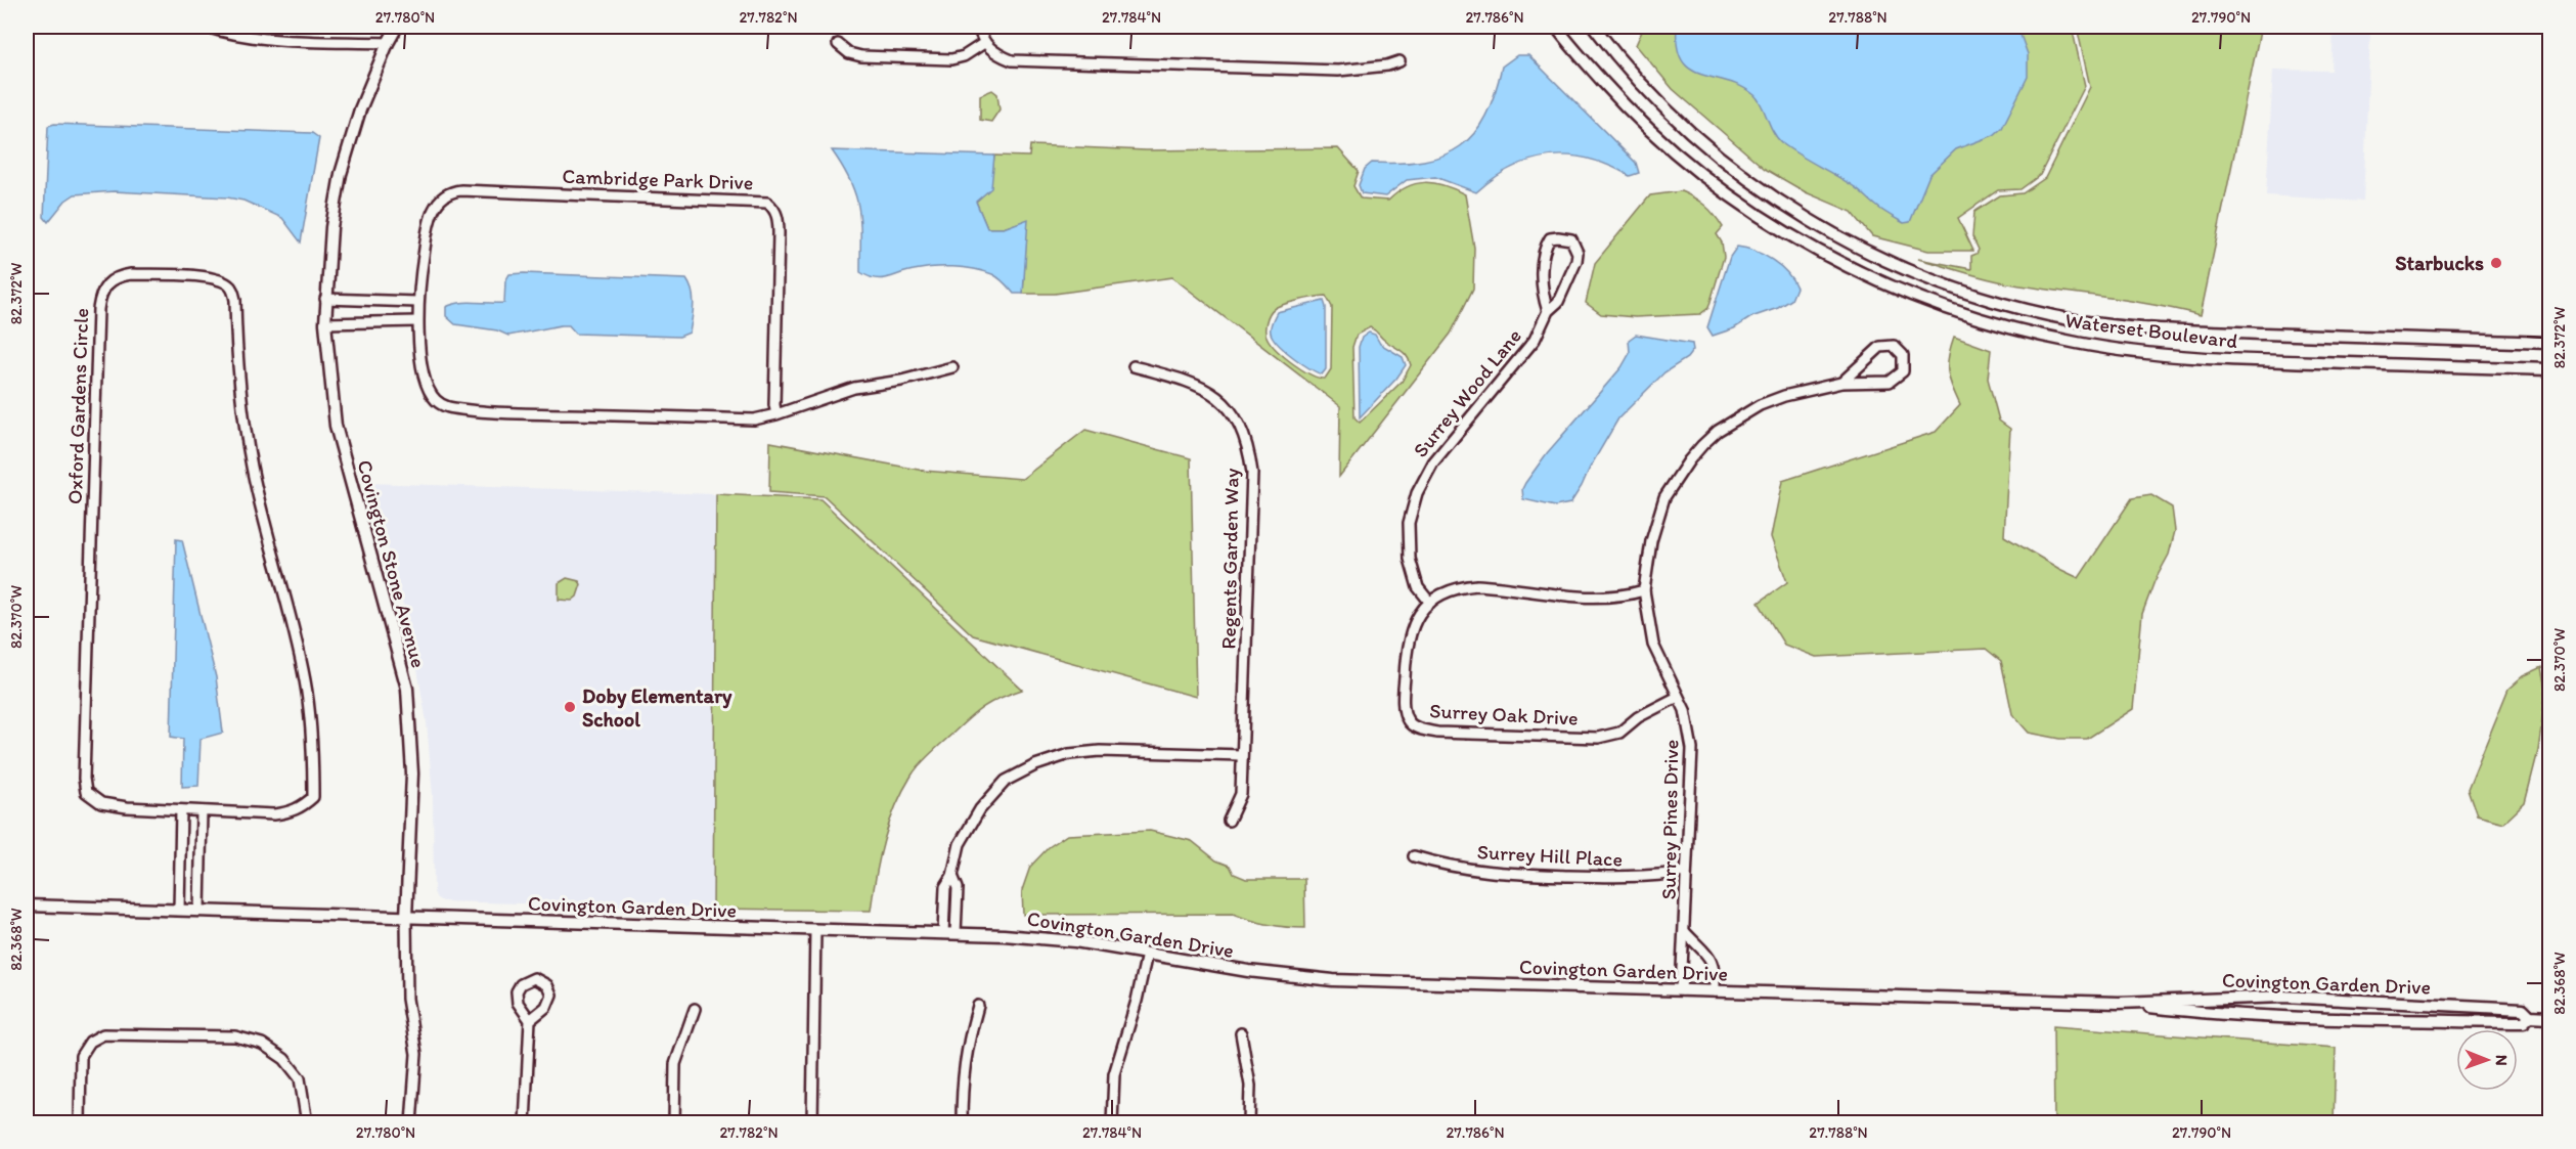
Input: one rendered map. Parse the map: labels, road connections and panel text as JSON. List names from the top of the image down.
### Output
{
  "streets": {
    "street": [
      "Cambridge Park Drive",
      "Waterset Boulevard",
      "Surrey Wood Lane",
      "Oxford Gardens Circle",
      "Regents Garden Way",
      "Covington Stone Avenue",
      "Surrey Oak Drive",
      "Surrey Pines Drive",
      "Surrey Hill Place",
      "Covington Garden Drive"
    ]
  },
  "crossings": [
    ["Surrey Wood Lane", "Surrey Oak Drive"],
    ["Covington Stone Avenue", "Covington Garden Drive"],
    ["Surrey Oak Drive", "Surrey Pines Drive"],
    ["Surrey Pines Drive", "Surrey Hill Place"],
    ["Surrey Pines Drive", "Covington Garden Drive"]
  ],
  "places": ["Starbucks", "Doby Elementary School"],
  "north": "right",
  "coordinates": [
    "27.780°N",
    "27.782°N",
    "27.784°N",
    "27.786°N",
    "27.788°N",
    "27.790°N",
    "82.372°W",
    "82.370°W",
    "82.368°W"
  ]
}
